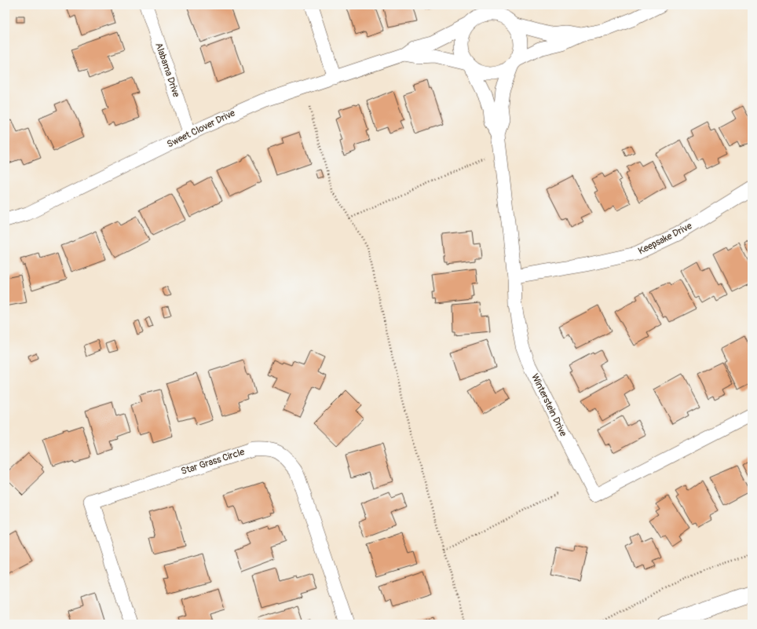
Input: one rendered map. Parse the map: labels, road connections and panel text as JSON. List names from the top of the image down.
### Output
{
  "streets": {
    "street": [
      "Alabama Drive",
      "Sweet Clover Drive",
      "Keepsake Drive",
      "Winterstein Drive",
      "Star Grass Circle"
    ]
  },
  "crossings": [
    ["Alabama Drive", "Sweet Clover Drive"],
    ["Sweet Clover Drive", "Winterstein Drive"],
    ["Keepsake Drive", "Winterstein Drive"]
  ]
}
